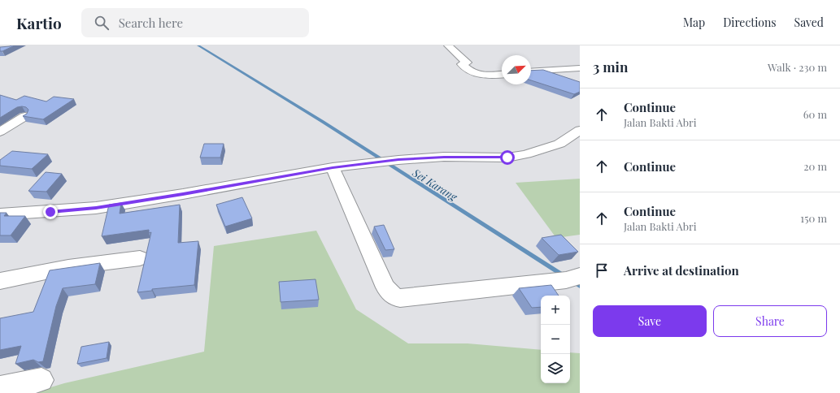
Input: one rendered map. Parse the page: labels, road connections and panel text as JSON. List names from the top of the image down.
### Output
{
  "water": ["Sei Karang"],
  "north": "top right",
  "page": {
    "header": "Kartio",
    "search": "Search here",
    "nav": ["Map", "Directions", "Saved"],
    "heading": ["3 min", "Walk · 230 m"],
    "list": [
      ["Continue", "Jalan Bakti Abri", "60 m"],
      ["Continue", "20 m"],
      ["Continue", "Jalan Bakti Abri", "150 m"],
      "Arrive at destination"
    ],
    "map_buttons": ["+", "−"],
    "buttons": ["Save", "Share"]
  }
}
